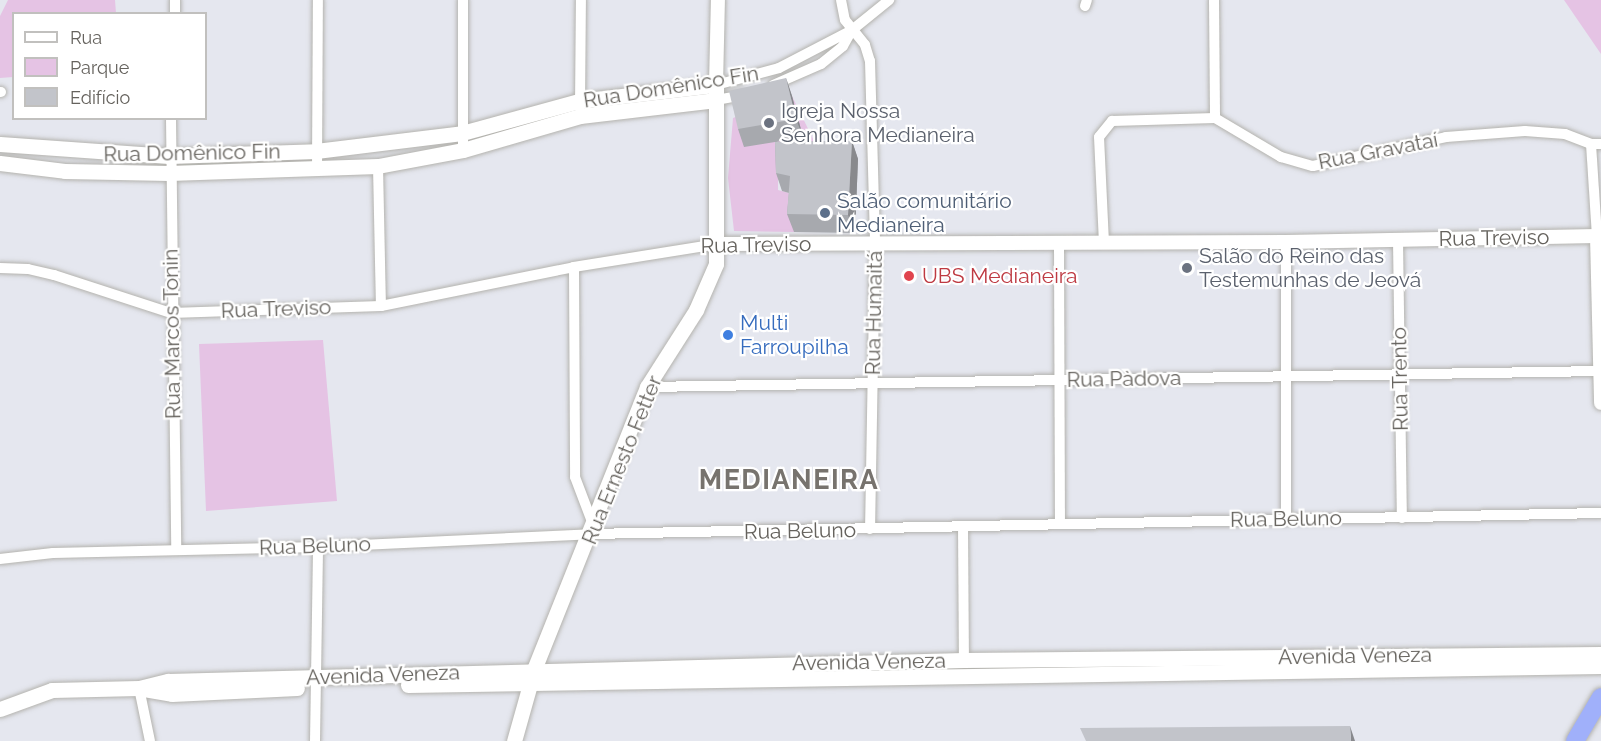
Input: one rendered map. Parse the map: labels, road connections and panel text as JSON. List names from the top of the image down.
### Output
{
  "streets": {
    "main road": ["Rua Domênico Fin", "Rua Ernesto Fetter", "Avenida Veneza"],
    "street": [
      "Rua Gravataí",
      "Rua Treviso",
      "Rua Humaitá",
      "Rua Marcos Tonin",
      "Rua Pàdova",
      "Rua Trento",
      "Rua Beluno"
    ]
  },
  "crossings": [
    ["Rua Domênico Fin", "Rua Humaitá"],
    ["Rua Domênico Fin", "Rua Marcos Tonin"],
    ["Rua Domênico Fin", "Rua Ernesto Fetter"],
    ["Rua Treviso", "Rua Humaitá"],
    ["Rua Treviso", "Rua Marcos Tonin"],
    ["Rua Treviso", "Rua Trento"],
    ["Rua Treviso", "Rua Ernesto Fetter"],
    ["Rua Humaitá", "Rua Pàdova"],
    ["Rua Humaitá", "Rua Beluno"],
    ["Rua Marcos Tonin", "Rua Beluno"],
    ["Rua Pàdova", "Rua Trento"],
    ["Rua Pàdova", "Rua Ernesto Fetter"],
    ["Rua Trento", "Rua Beluno"],
    ["Rua Ernesto Fetter", "Rua Beluno"],
    ["Rua Ernesto Fetter", "Avenida Veneza"]
  ],
  "districts": ["MEDIANEIRA"],
  "places": [
    "Igreja Nossa Senhora Medianeira",
    "Salão comunitário Medianeira",
    "Salão do Reino das Testemunhas de Jeová",
    "UBS Medianeira",
    "Multi Farroupilha"
  ],
  "legend": ["Rua", "Parque", "Edifício"]
}
